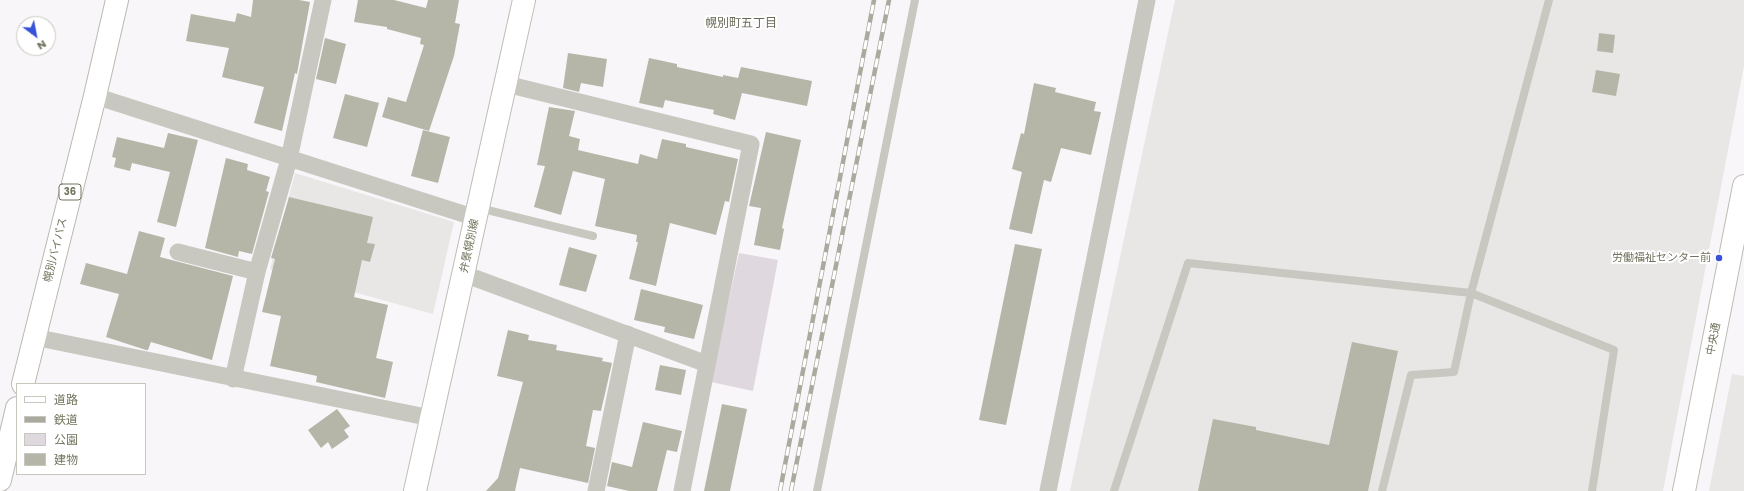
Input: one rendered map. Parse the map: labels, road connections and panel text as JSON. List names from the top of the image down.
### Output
{
  "streets": {
    "main road": [
      "36",
      "弁景幌別線",
      "幌別バイパス",
      "中央通"
    ]
  },
  "districts": ["幌別町五丁目"],
  "places": ["労働福祉センター前"],
  "legend": [
    "道路",
    "鉄道",
    "公園",
    "建物"
  ],
  "north": "bottom right"
}
